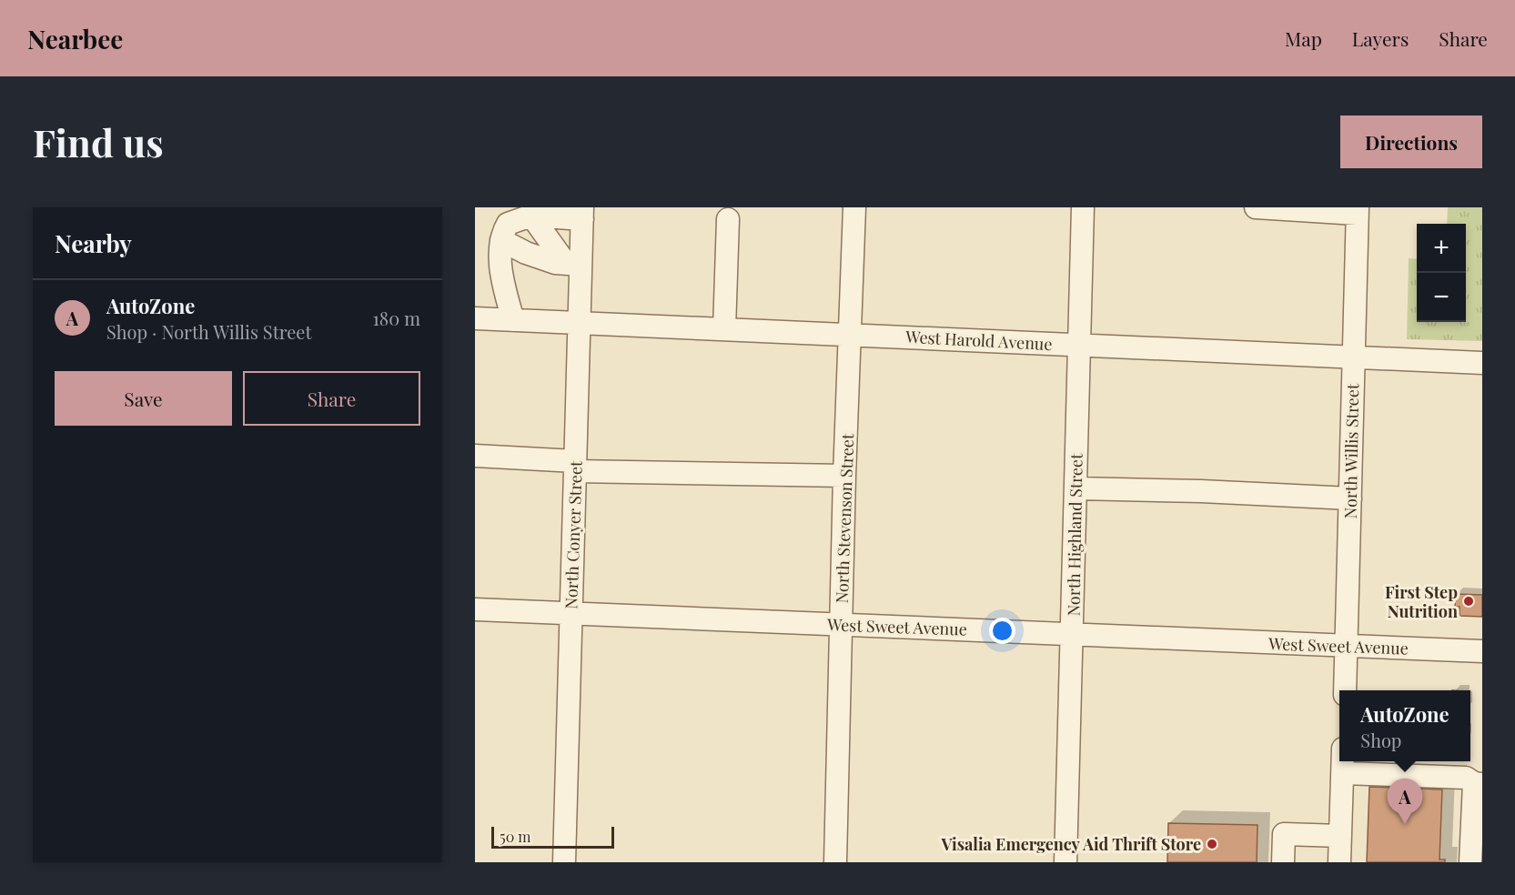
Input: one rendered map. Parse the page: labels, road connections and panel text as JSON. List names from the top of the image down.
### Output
{
  "streets": {
    "street": [
      "West Harold Avenue",
      "North Willis Street",
      "North Stevenson Street",
      "North Conyer Street",
      "North Highland Street",
      "West Sweet Avenue"
    ]
  },
  "crossings": [
    ["West Harold Avenue", "North Willis Street"],
    ["West Harold Avenue", "North Stevenson Street"],
    ["West Harold Avenue", "North Conyer Street"],
    ["West Harold Avenue", "North Highland Street"],
    ["North Willis Street", "West Sweet Avenue"],
    ["North Stevenson Street", "West Sweet Avenue"],
    ["North Conyer Street", "West Sweet Avenue"],
    ["North Highland Street", "West Sweet Avenue"]
  ],
  "places": ["First Step Nutrition", "Visalia Emergency Aid Thrift Store"],
  "scale_bar": "50 m",
  "page": {
    "header": "Nearbee",
    "nav": ["Map", "Layers", "Share"],
    "buttons": [
      "Directions",
      ["Save", "Share"]
    ],
    "title": "Find us",
    "heading": "Nearby",
    "map_buttons": ["+", "−"],
    "list": [
      {
        "mark": "A",
        "name": "AutoZone",
        "note": "Shop · North Willis Street",
        "value": "180 m"
      }
    ],
    "popup": ["AutoZone", "Shop"],
    "pins": "A",
    "scale": "50 m"
  }
}
